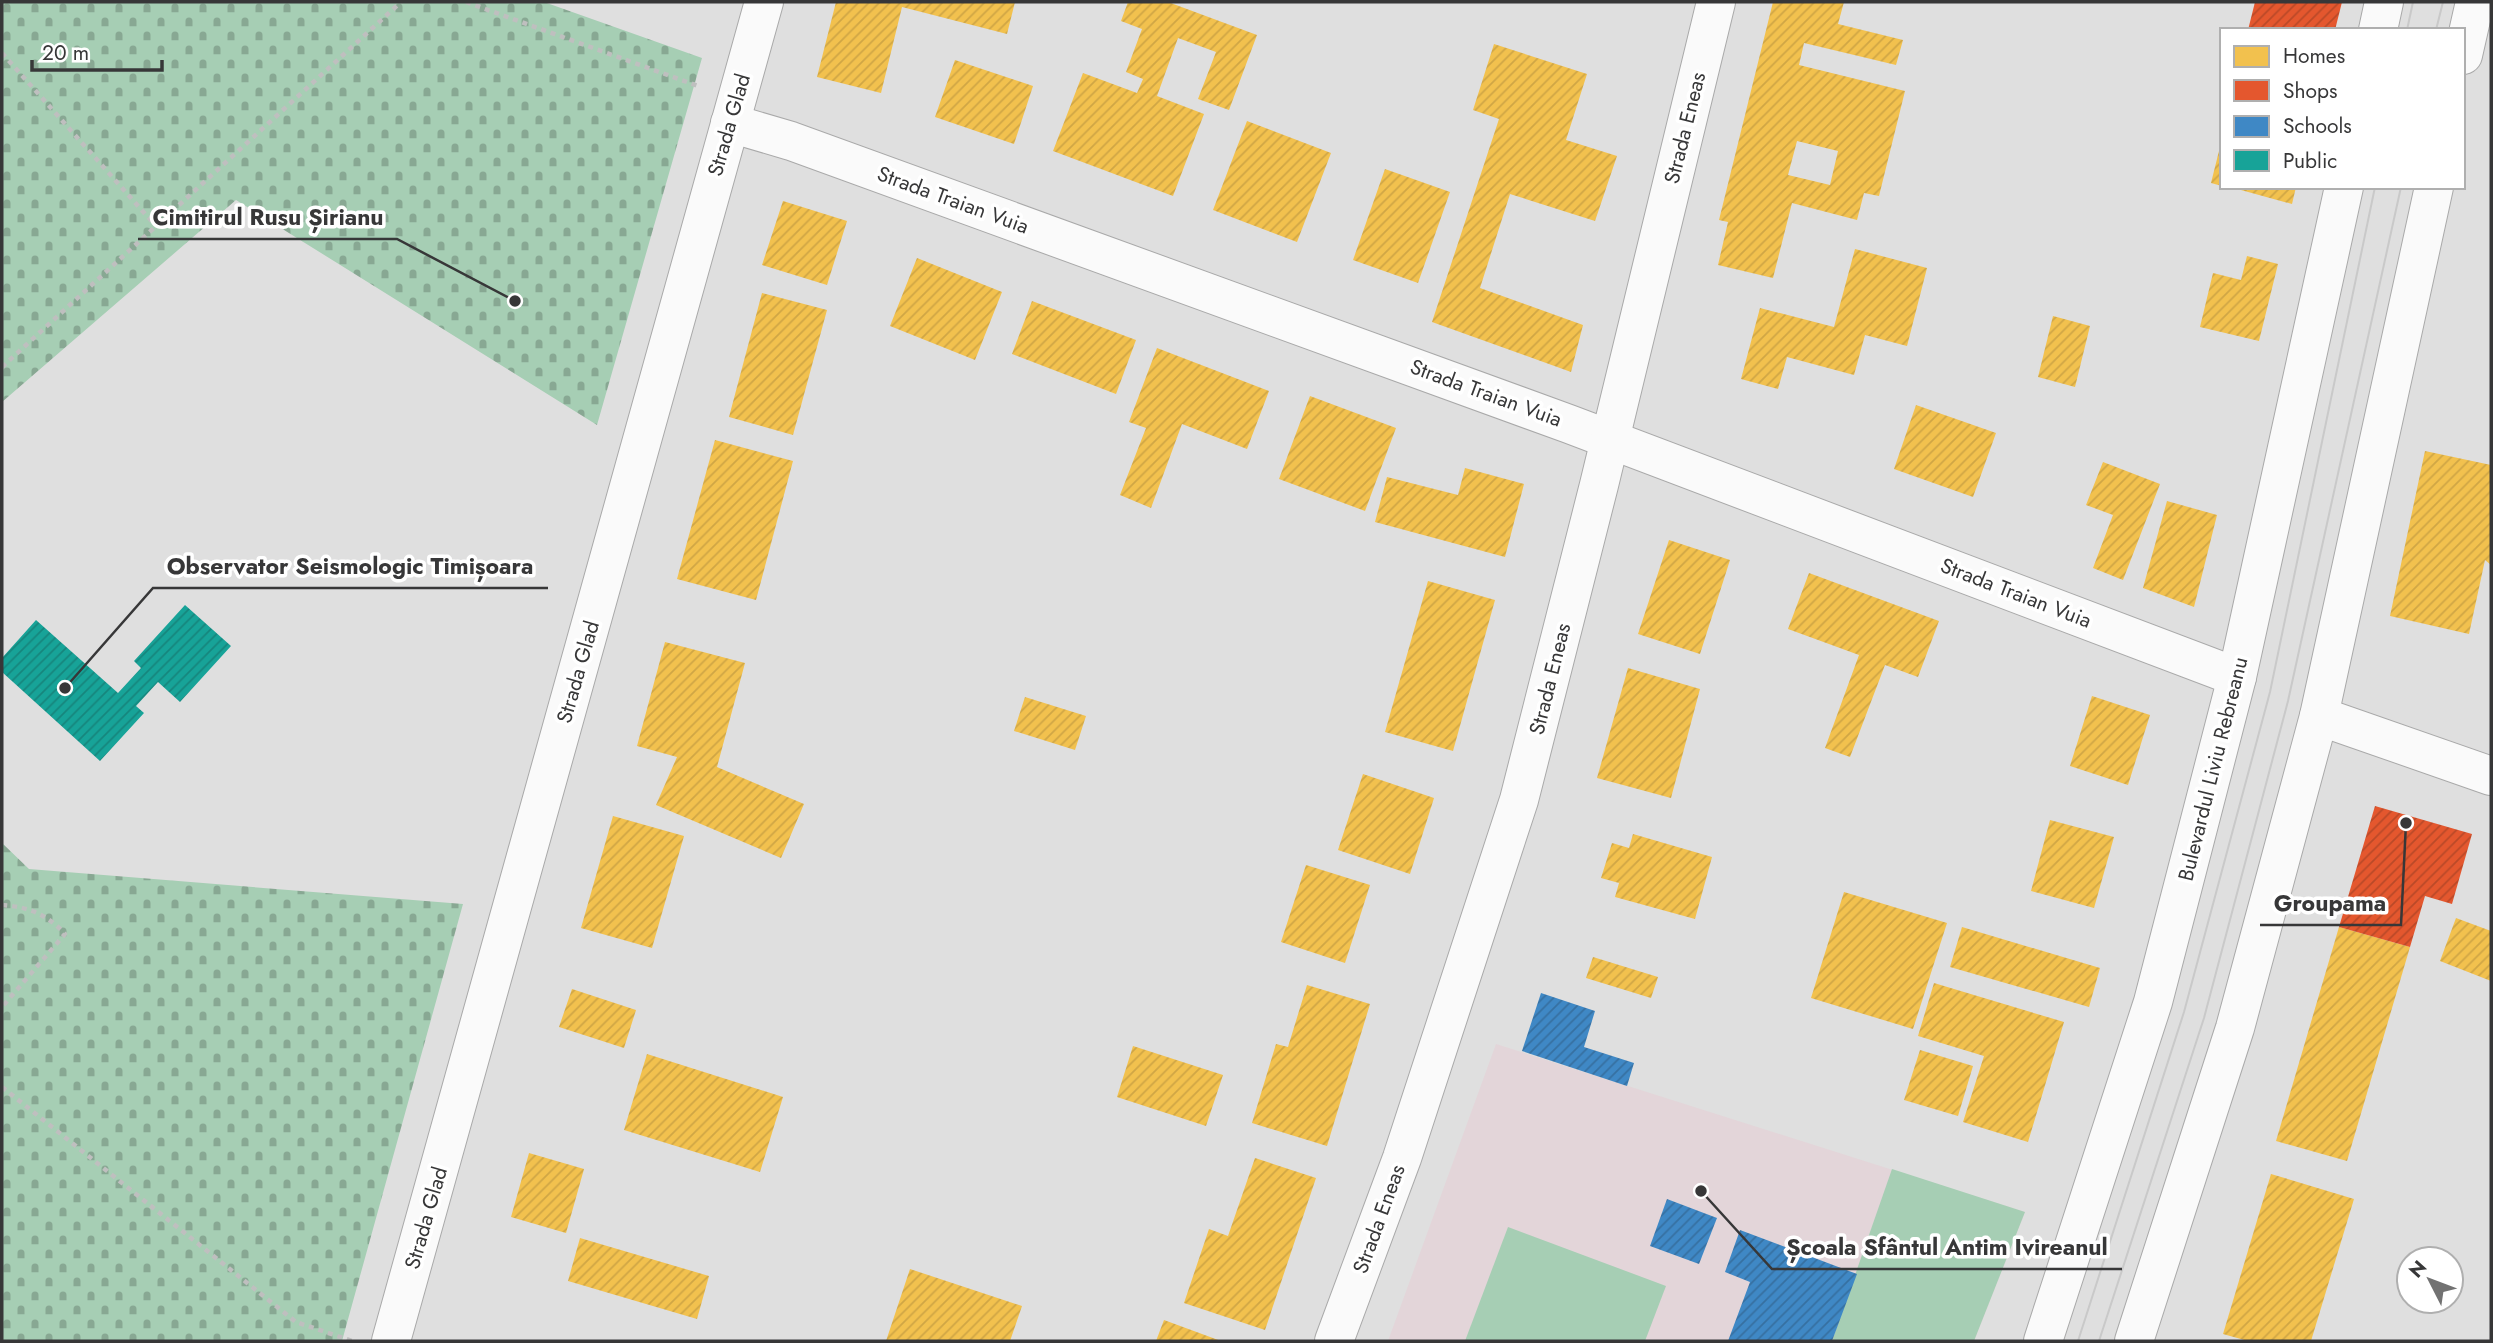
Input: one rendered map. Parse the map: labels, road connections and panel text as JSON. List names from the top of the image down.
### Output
{
  "streets": {
    "street": [
      "Strada Glad",
      "Strada Eneas",
      "Strada Traian Vuia",
      "Bulevardul Liviu Rebreanu"
    ]
  },
  "crossings": [
    ["Strada Glad", "Strada Traian Vuia"],
    ["Strada Eneas", "Strada Traian Vuia"],
    ["Strada Traian Vuia", "Bulevardul Liviu Rebreanu"]
  ],
  "places": [
    "Cimitirul Rusu Șirianu",
    "Observator Seismologic Timișoara",
    "Groupama",
    "Școala Sfântul Antim Ivireanul"
  ],
  "legend": [
    "Homes",
    "Shops",
    "Schools",
    "Public"
  ],
  "scale_bar": "20 m",
  "north": "top left"
}
